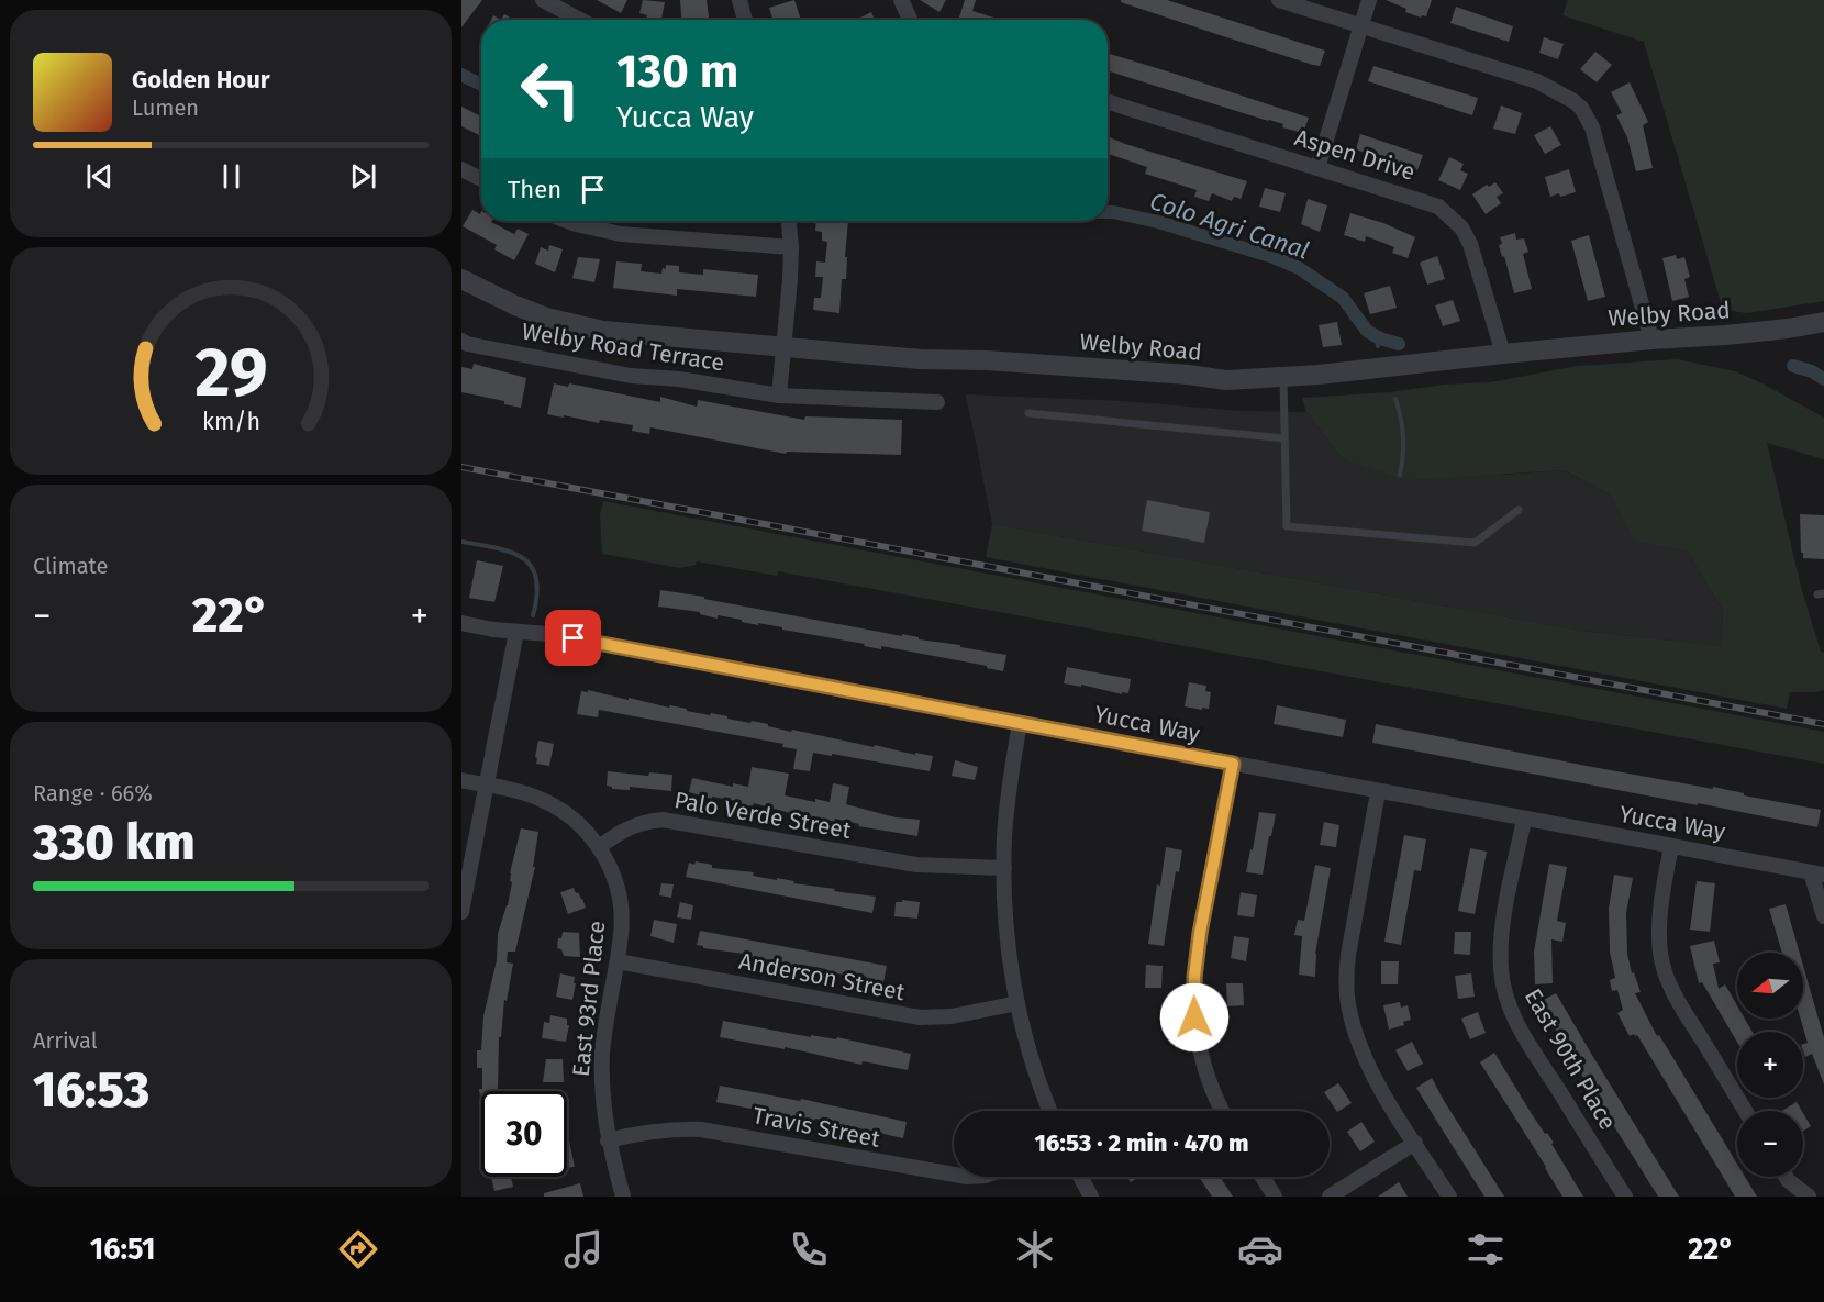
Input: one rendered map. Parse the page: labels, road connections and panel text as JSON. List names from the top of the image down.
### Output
{
  "streets": {
    "street": [
      "Aspen Drive",
      "Welby Road",
      "Welby Road Terrace",
      "Yucca Way",
      "Palo Verde Street",
      "Anderson Street",
      "East 93rd Place",
      "East 90th Place",
      "Travis Street"
    ]
  },
  "crossings": [
    ["Aspen Drive", "Welby Road"],
    ["Yucca Way", "East 90th Place"],
    ["Palo Verde Street", "East 93rd Place"],
    ["Anderson Street", "East 93rd Place"],
    ["East 93rd Place", "Travis Street"]
  ],
  "water": ["Colo Agri Canal"],
  "north": "left",
  "page": {
    "turn": ["130 m", "Yucca Way"],
    "song": ["Golden Hour", "Lumen"],
    "then": "Then",
    "tile": [
      "Climate",
      ["Range · 66%", "330 km"],
      ["Arrival", "16:53"]
    ],
    "heat": ["−", "22°", "+"],
    "map_buttons": ["+", "−"],
    "limit": "30",
    "trip": "16:53 · 2 min · 470 m",
    "tabs": ["16:51", "22°"],
    "gauge": ["29", "km/h"]
  }
}
